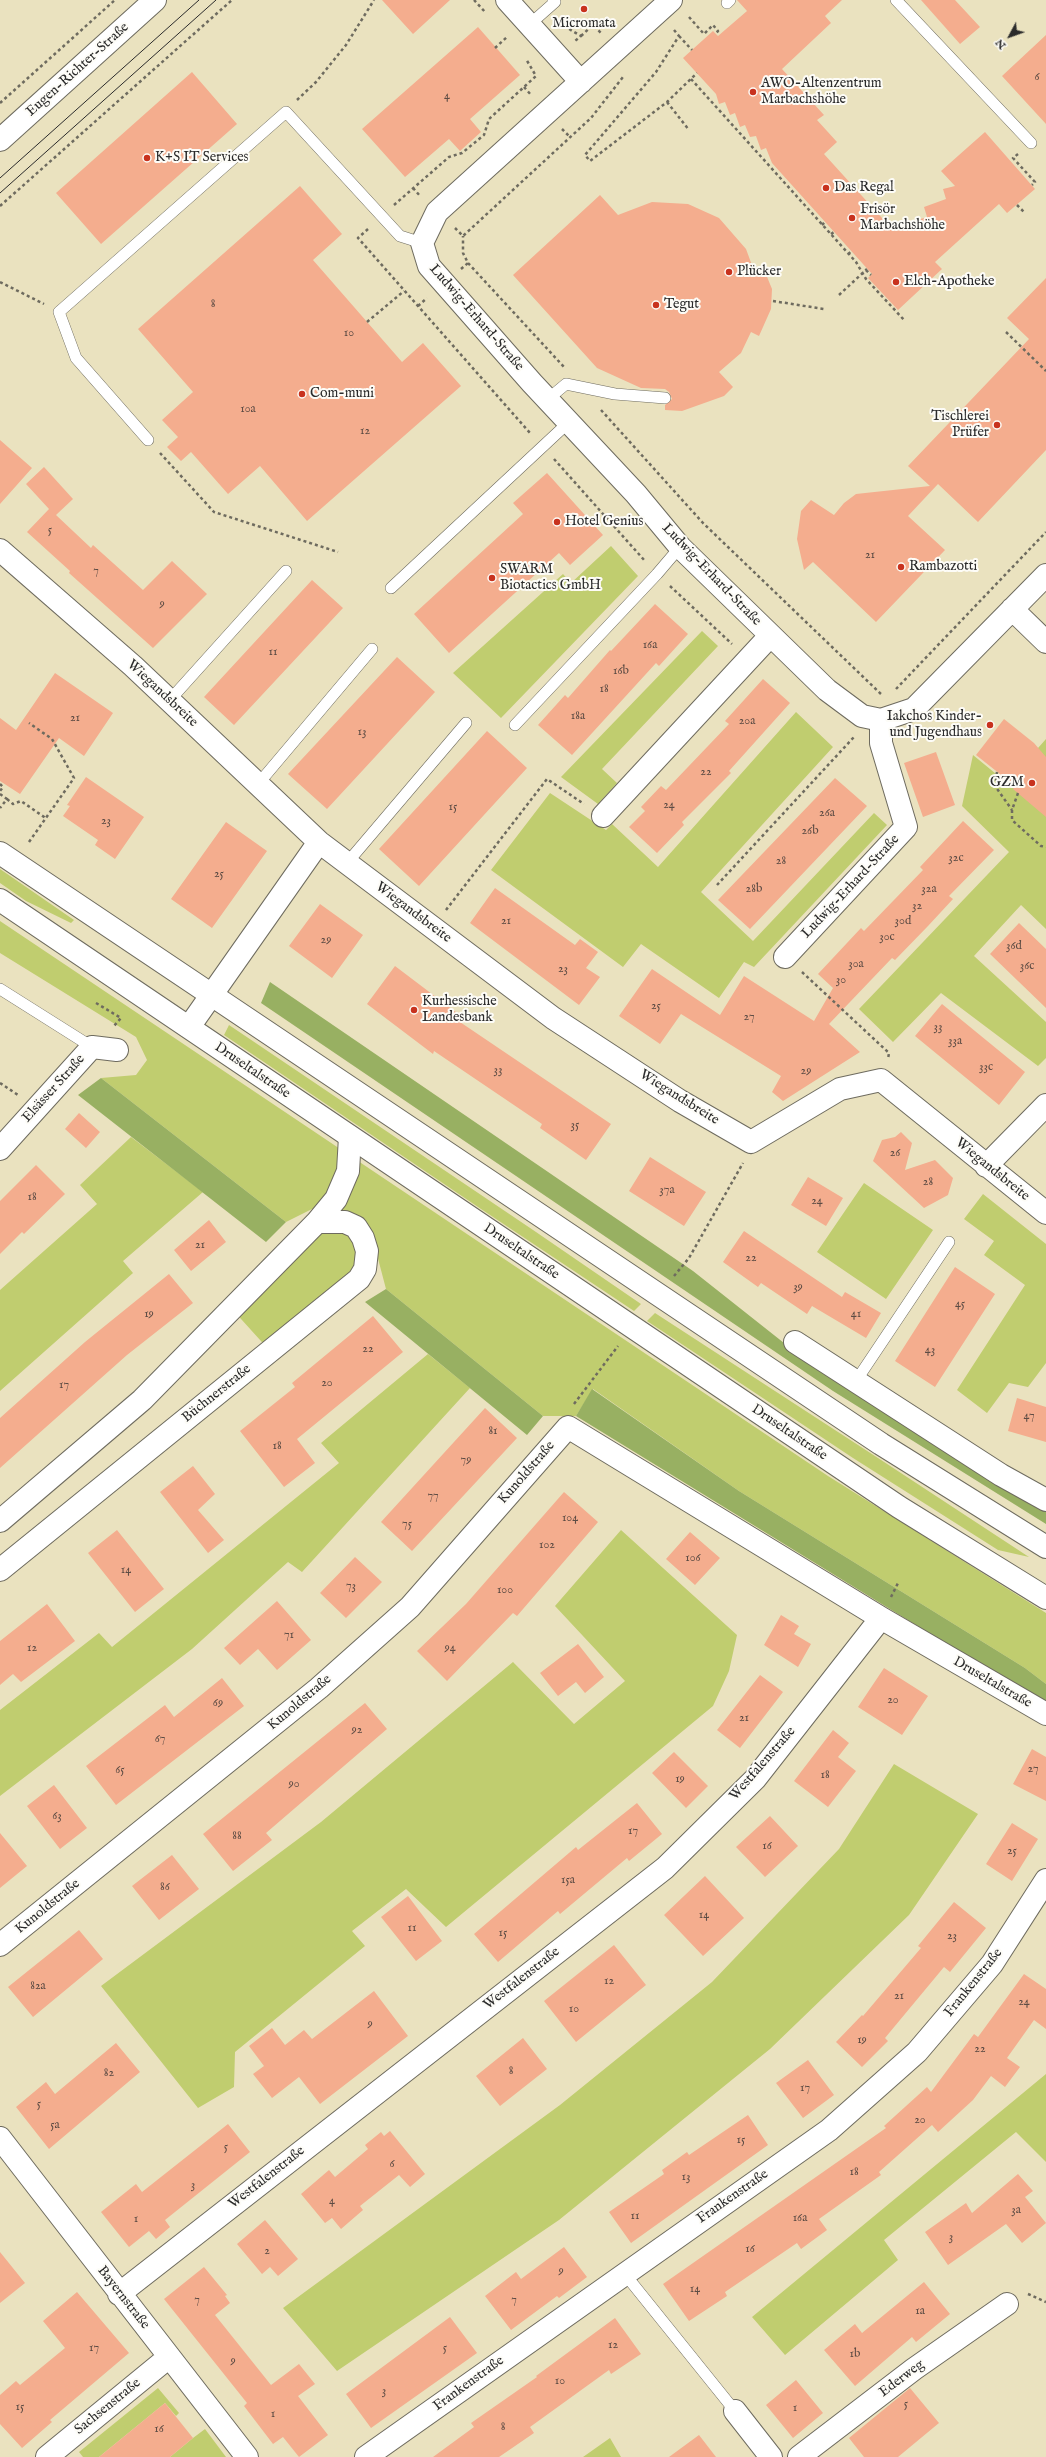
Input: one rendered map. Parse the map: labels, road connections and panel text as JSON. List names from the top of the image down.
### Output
{
  "streets": {
    "street": [
      "Eugen-Richter-Straße",
      "Ludwig-Erhard-Straße",
      "Wiegandsbreite",
      "Druseltalstraße",
      "Elsässer Straße",
      "Büchnerstraße",
      "Kunoldstraße",
      "Westfalenstraße",
      "Frankenstraße",
      "Bayernstraße",
      "Ederweg",
      "Sachsenstraße"
    ]
  },
  "crossings": [
    ["Druseltalstraße", "Kunoldstraße"],
    ["Druseltalstraße", "Westfalenstraße"],
    ["Westfalenstraße", "Bayernstraße"],
    ["Bayernstraße", "Sachsenstraße"]
  ],
  "places": [
    "Micromata",
    "AWO-Altenzentrum Marbachshöhe",
    "K+S IT Services",
    "Das Regal",
    "Frisör Marbachshöhe",
    "Plücker",
    "Elch-Apotheke",
    "Tegut",
    "Com-muni",
    "Tischlerei Prüfer",
    "Hotel Genius",
    "Rambazotti",
    "SWARM Biotactics GmbH",
    "Iakchos Kinder- und Jugendhaus",
    "GZM",
    "Kurhessische Landesbank"
  ],
  "house_numbers": [
    "6",
    "4",
    "8",
    "10",
    "10a",
    "12",
    "5",
    "21",
    "7",
    "9",
    "16a",
    "11",
    "16b",
    "18",
    "18a",
    "21",
    "20a",
    "13",
    "22",
    "24",
    "15",
    "26a",
    "23",
    "26b",
    "32c",
    "28",
    "25",
    "28b",
    "32a",
    "32",
    "21",
    "30d",
    "30c",
    "29",
    "36d",
    "30a",
    "36c",
    "23",
    "30",
    "25",
    "27",
    "33",
    "33a",
    "33c",
    "33",
    "29",
    "35",
    "26",
    "28",
    "37a",
    "18",
    "24",
    "21",
    "22",
    "39",
    "45",
    "19",
    "41",
    "22",
    "43",
    "20",
    "17",
    "47",
    "81",
    "18",
    "79",
    "77",
    "104",
    "75",
    "102",
    "106",
    "14",
    "73",
    "100",
    "71",
    "12",
    "94",
    "20",
    "69",
    "21",
    "92",
    "67",
    "27",
    "65",
    "18",
    "19",
    "90",
    "63",
    "17",
    "88",
    "16",
    "25",
    "15a",
    "86",
    "14",
    "11",
    "15",
    "23",
    "12",
    "82a",
    "21",
    "24",
    "10",
    "9",
    "19",
    "22",
    "8",
    "82",
    "17",
    "5",
    "20",
    "5a",
    "15",
    "5",
    "6",
    "18",
    "13",
    "3",
    "4",
    "3a",
    "11",
    "16a",
    "1",
    "3",
    "16",
    "2",
    "9",
    "14",
    "7",
    "7",
    "1a",
    "12",
    "17",
    "5",
    "1b",
    "9",
    "10",
    "3",
    "5",
    "15",
    "1",
    "1",
    "8",
    "16"
  ],
  "north": "bottom left"
}
